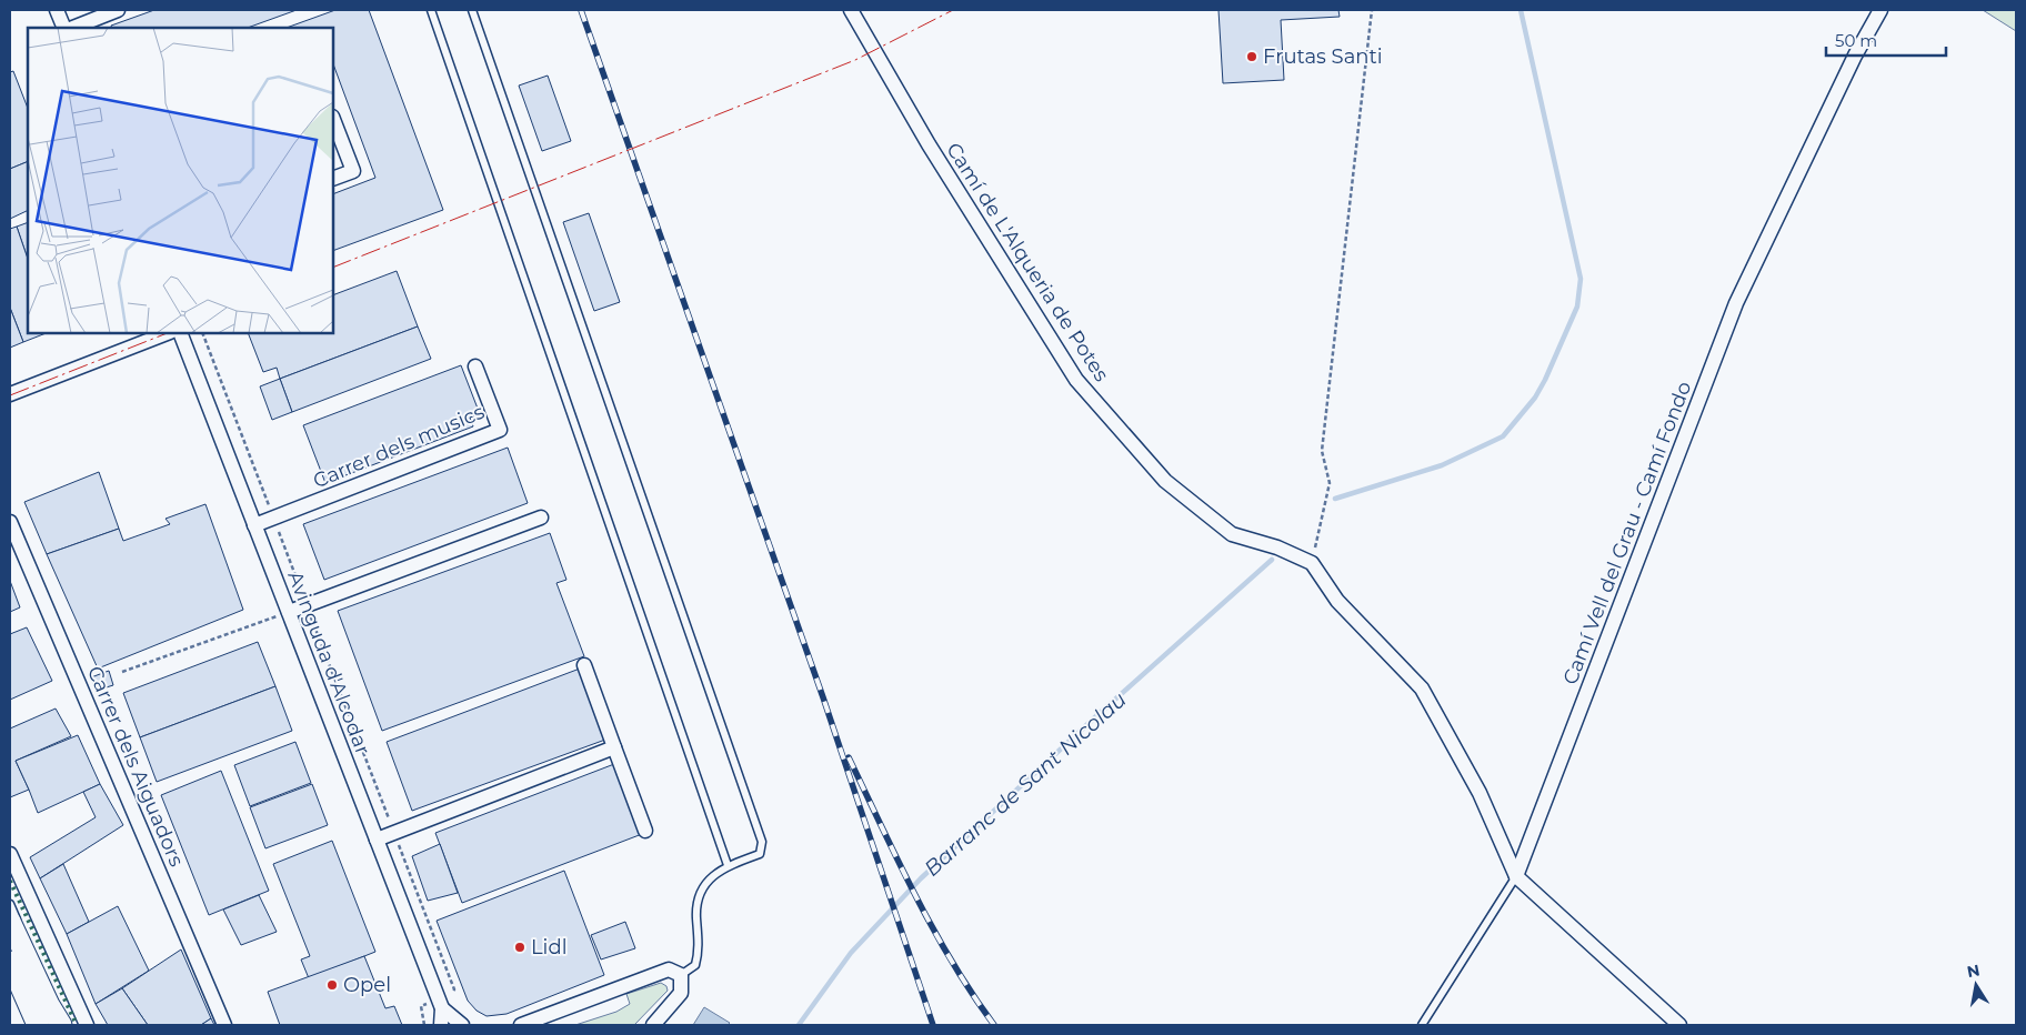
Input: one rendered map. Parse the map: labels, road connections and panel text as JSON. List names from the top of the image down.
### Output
{
  "streets": {
    "street": [
      "Camí de L'Alqueria de Potes",
      "Carrer dels musics",
      "Camí Vell del Grau - Camí Fondo",
      "Avinguda d'Alcodar",
      "Carrer dels Aiguadors"
    ]
  },
  "crossings": [
    ["Carrer dels musics", "Avinguda d'Alcodar"]
  ],
  "water": ["Barranc de Sant Nicolau"],
  "places": ["Frutas Santi", "Lidl", "Opel"],
  "scale_bar": "50 m",
  "north": "top"
}
